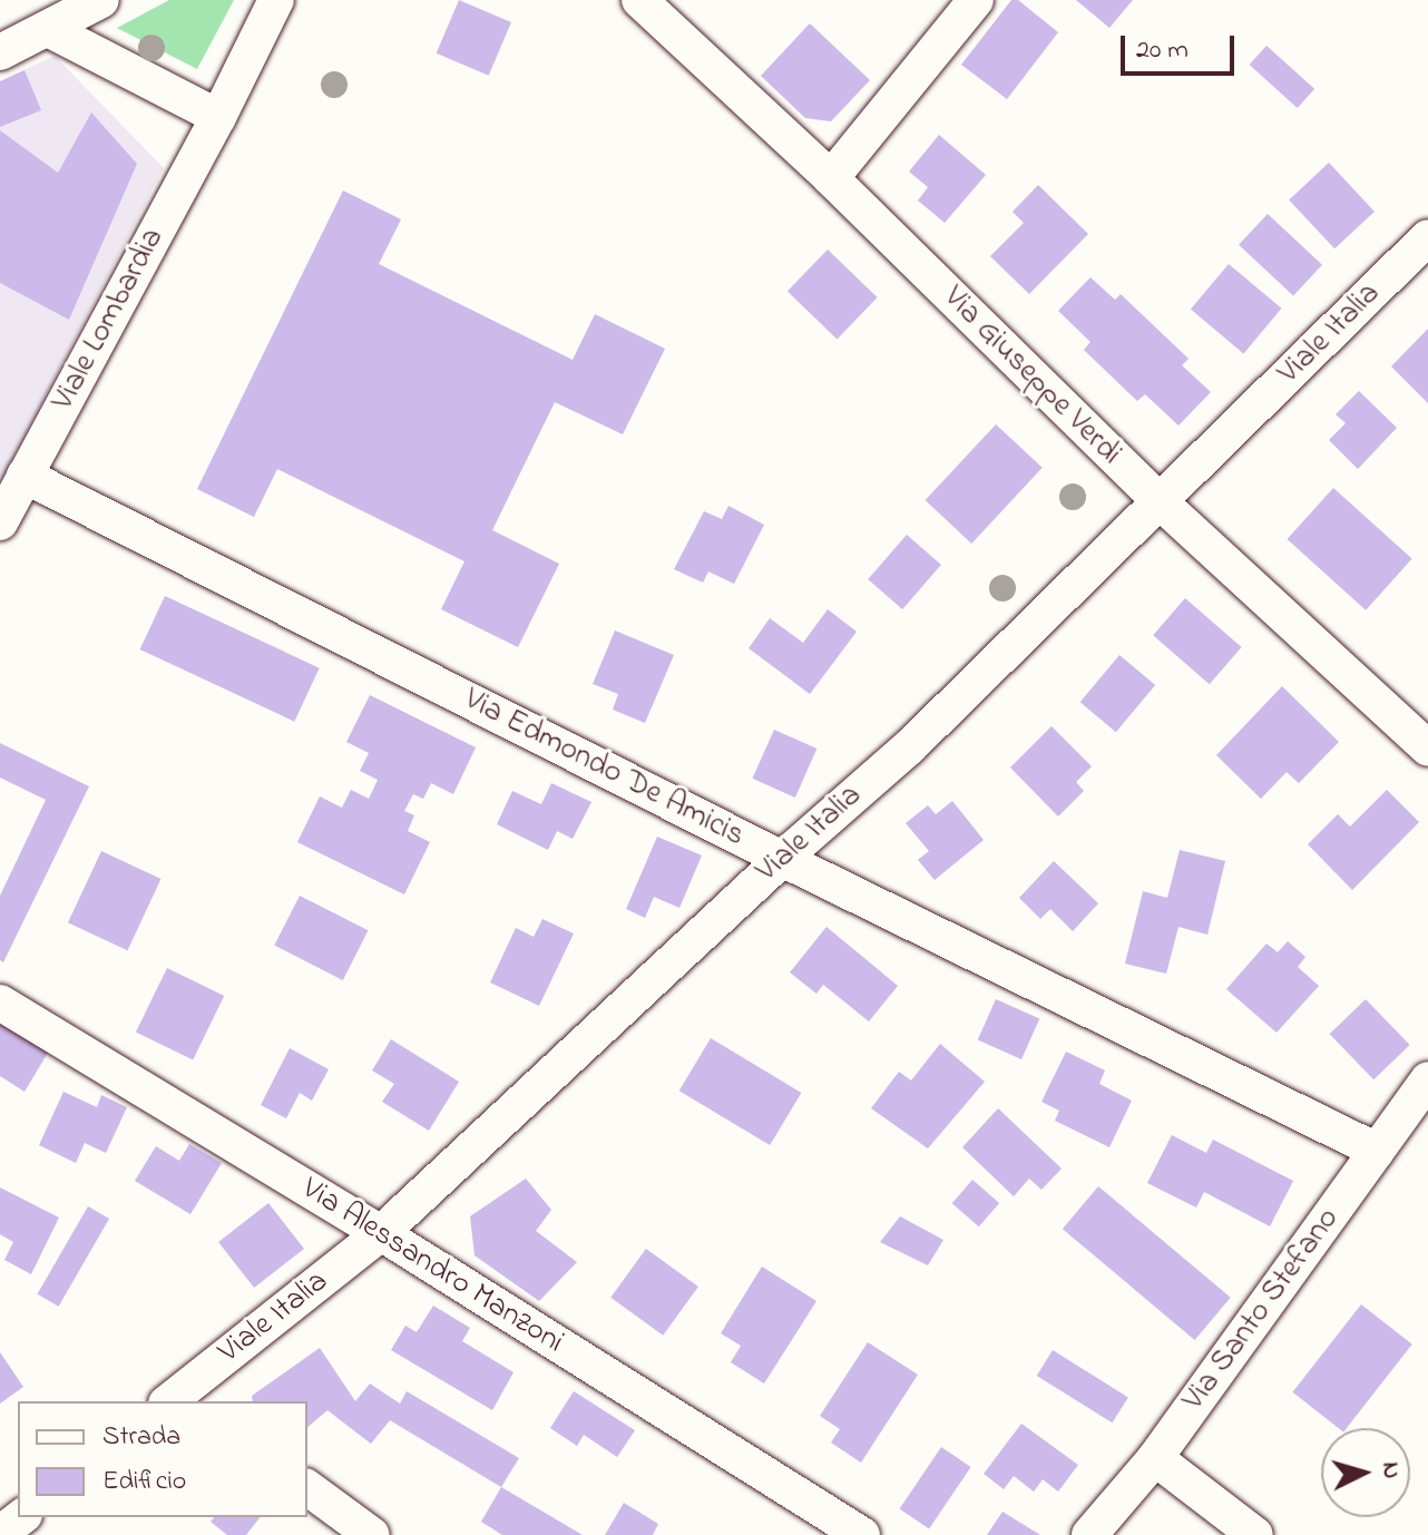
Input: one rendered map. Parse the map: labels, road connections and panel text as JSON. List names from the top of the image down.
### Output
{
  "streets": {
    "street": [
      "Viale Lombardia",
      "Viale Italia",
      "Via Giuseppe Verdi",
      "Via Edmondo De Amicis",
      "Via Alessandro Manzoni",
      "Via Santo Stefano"
    ]
  },
  "crossings": [
    ["Viale Lombardia", "Via Edmondo De Amicis"],
    ["Viale Italia", "Via Giuseppe Verdi"],
    ["Viale Italia", "Via Edmondo De Amicis"],
    ["Viale Italia", "Via Alessandro Manzoni"],
    ["Via Edmondo De Amicis", "Via Santo Stefano"]
  ],
  "legend": ["Strada", "Edificio"],
  "scale_bar": "20 m",
  "north": "right"
}
